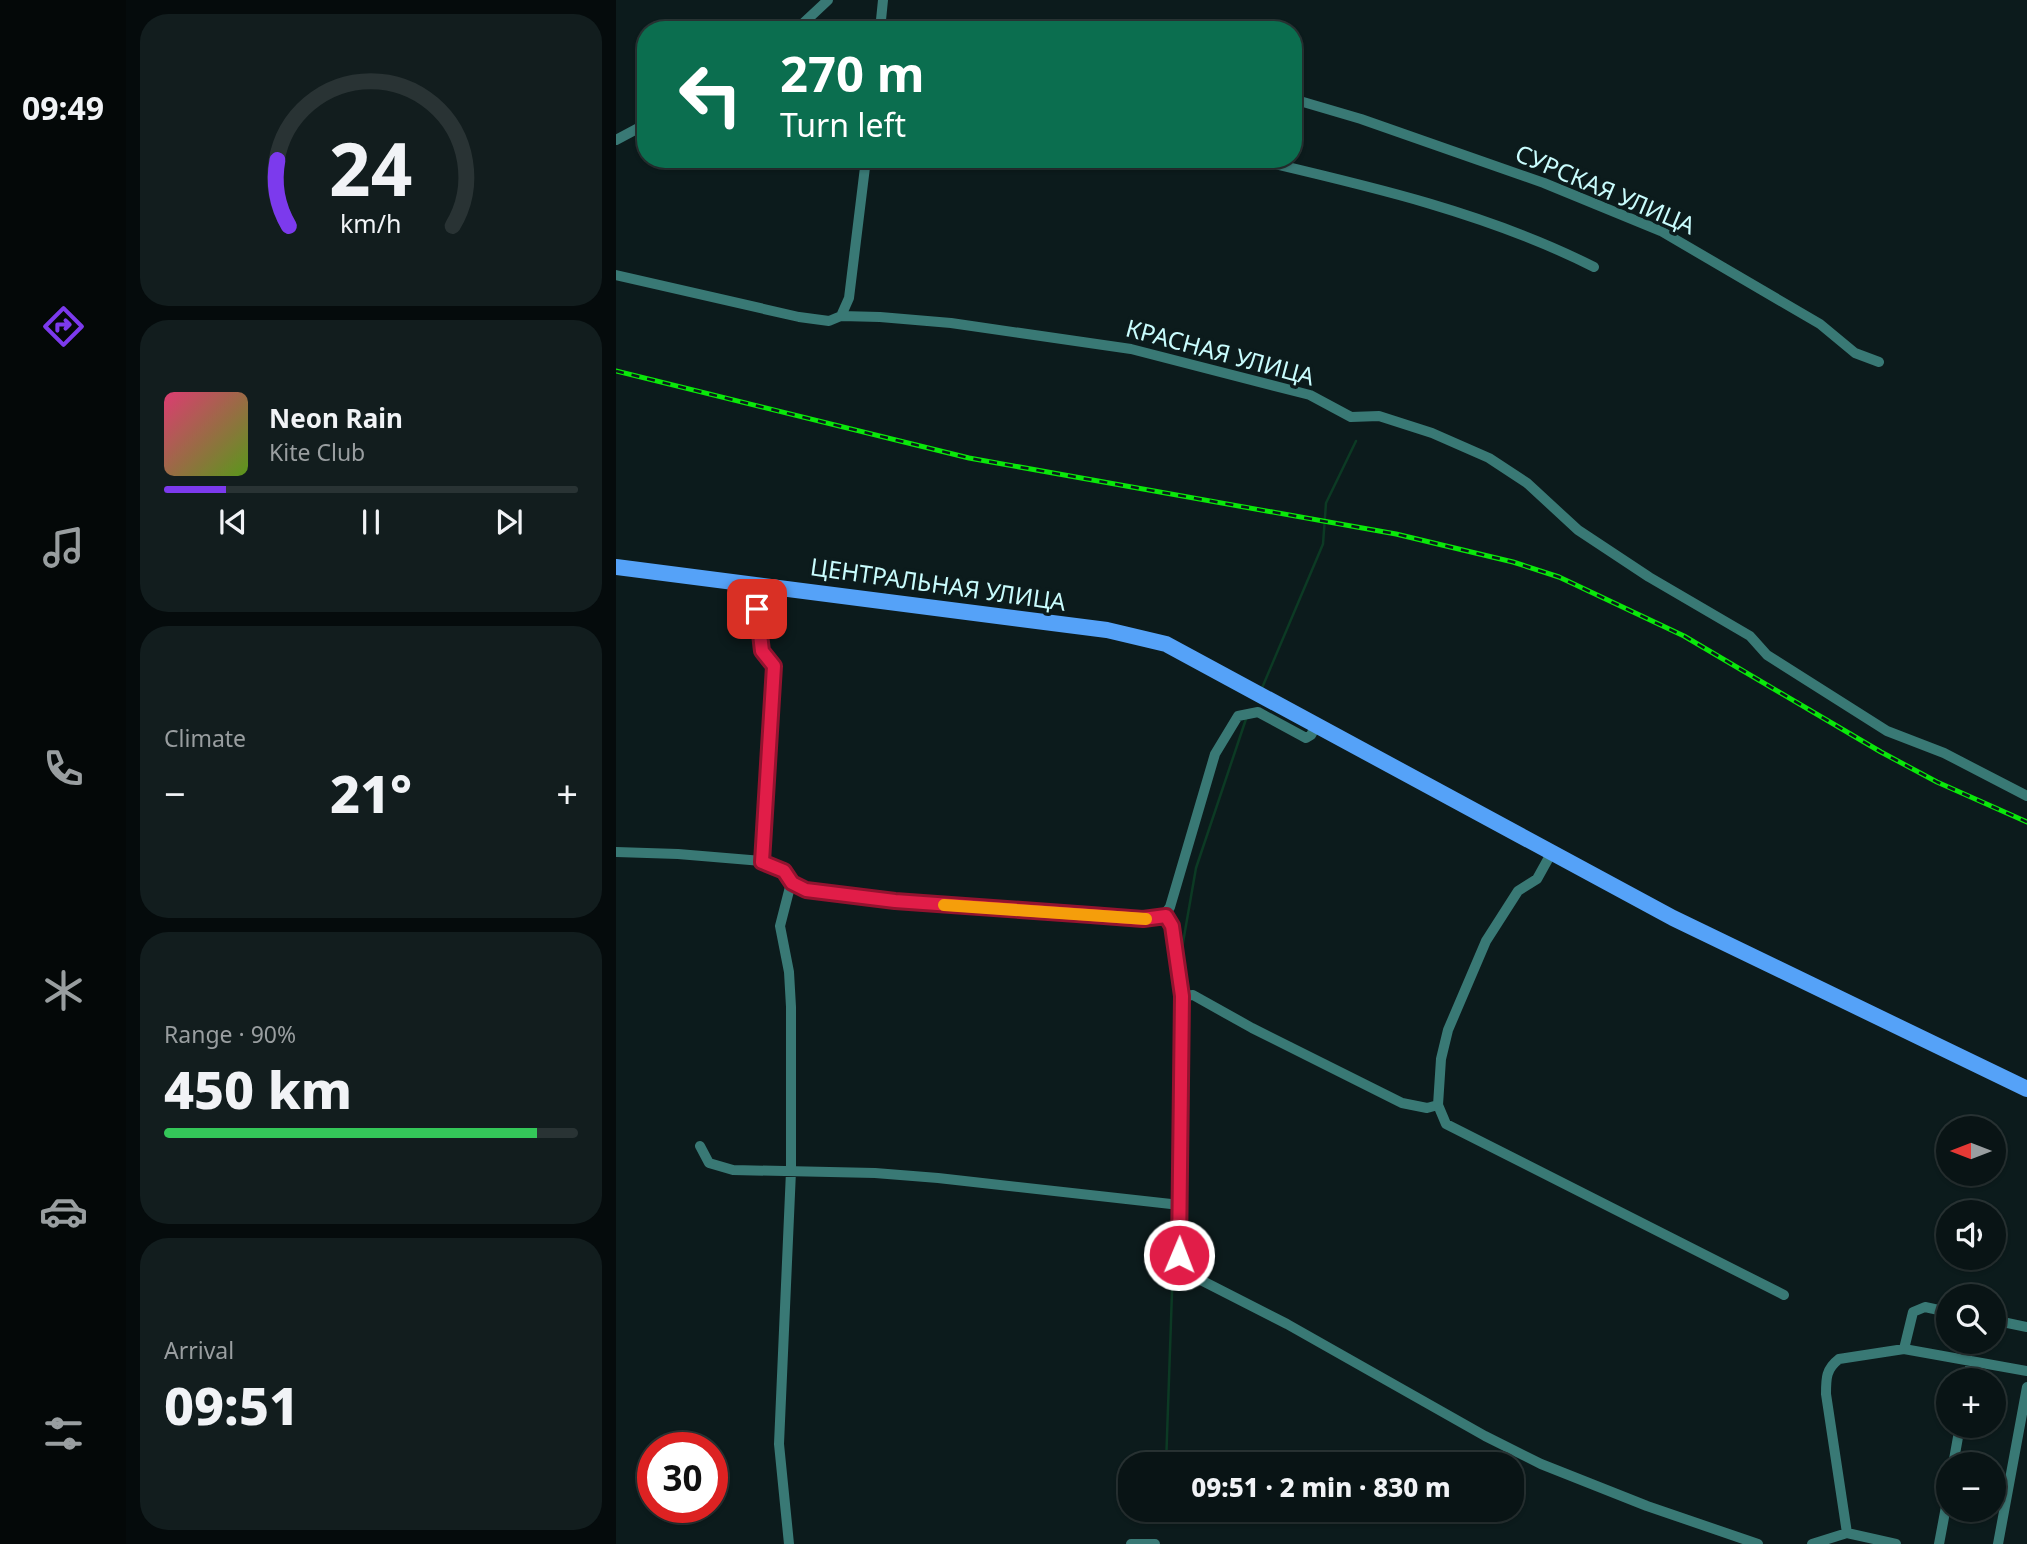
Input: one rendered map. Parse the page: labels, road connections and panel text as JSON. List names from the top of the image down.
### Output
{
  "streets": {
    "main road": ["ЦЕНТРАЛЬНАЯ УЛИЦА"],
    "street": ["СУРСКАЯ УЛИЦА", "КРАСНАЯ УЛИЦА"]
  },
  "north": "left",
  "page": {
    "tabs": "09:49",
    "turn": ["270 m", "Turn left"],
    "song": ["Neon Rain", "Kite Club"],
    "tile": [
      "Climate",
      ["Range · 90%", "450 km"],
      ["Arrival", "09:51"]
    ],
    "heat": ["−", "21°", "+"],
    "map_buttons": ["+", "−"],
    "limit": "30",
    "trip": "09:51 · 2 min · 830 m",
    "gauge": ["24", "km/h"]
  }
}
